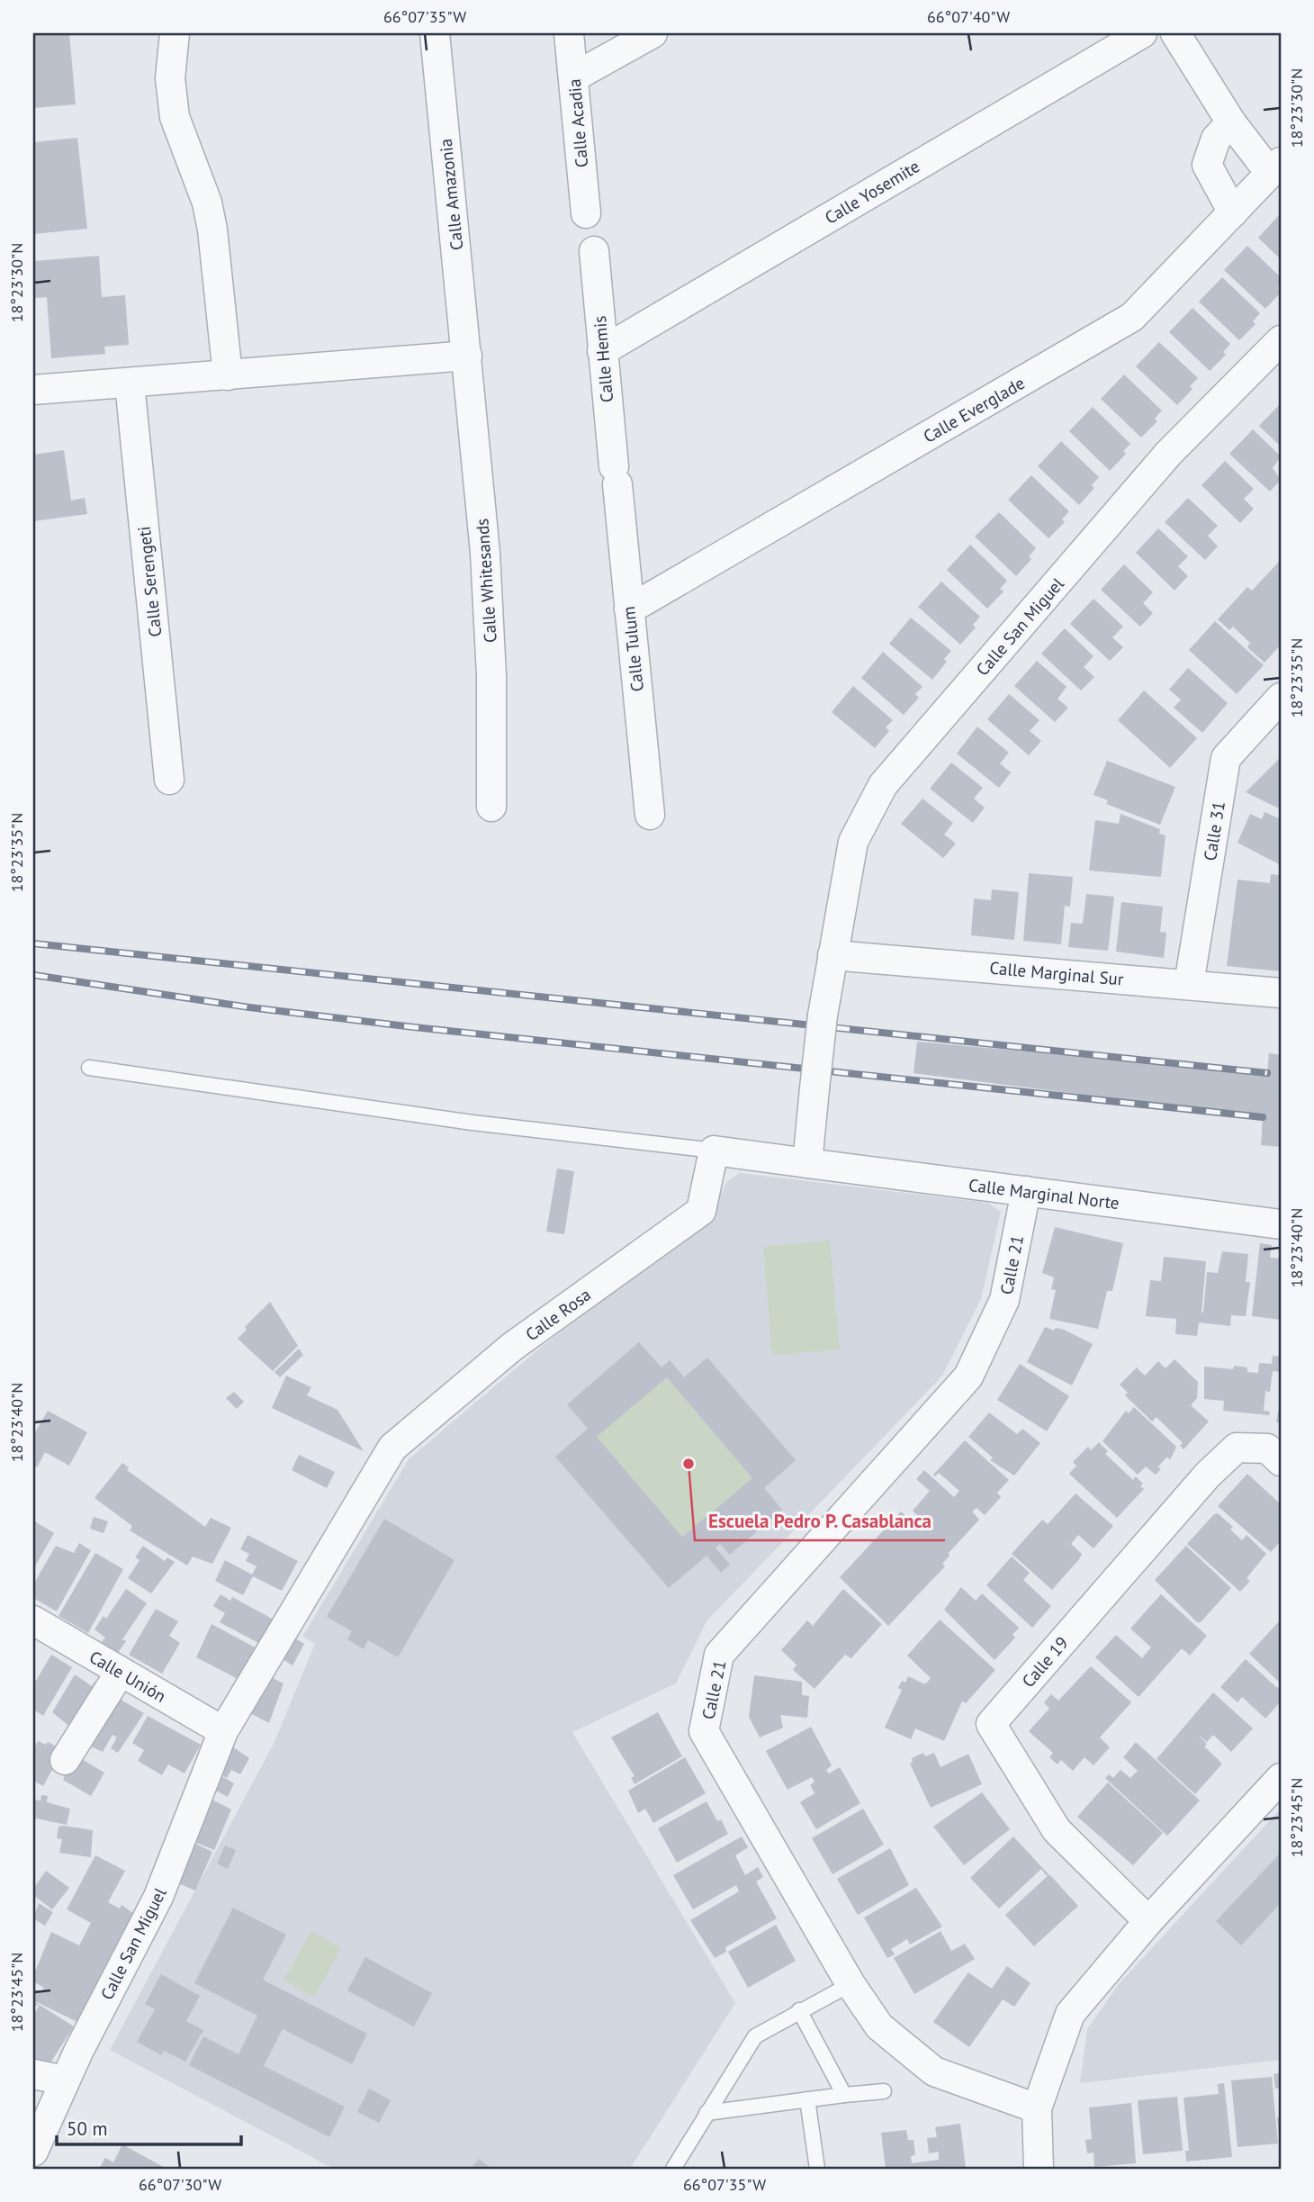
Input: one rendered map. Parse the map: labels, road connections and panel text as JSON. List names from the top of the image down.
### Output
{
  "streets": {
    "street": [
      "Calle Acadia",
      "Calle Yosemite",
      "Calle Amazonia",
      "Calle Hemis",
      "Calle Everglade",
      "Calle Whitesands",
      "Calle Serengeti",
      "Calle San Miguel",
      "Calle Tulum",
      "Calle 31",
      "Calle Marginal Sur",
      "Calle Marginal Norte",
      "Calle 21",
      "Calle Rosa",
      "Calle 19",
      "Calle Unión"
    ]
  },
  "crossings": [
    ["Calle Yosemite", "Calle Hemis"],
    ["Calle Amazonia", "Calle Whitesands"],
    ["Calle Hemis", "Calle Tulum"],
    ["Calle Everglade", "Calle Tulum"],
    ["Calle San Miguel", "Calle Marginal Sur"],
    ["Calle San Miguel", "Calle Rosa"],
    ["Calle San Miguel", "Calle Unión"],
    ["Calle 31", "Calle Marginal Sur"],
    ["Calle Marginal Norte", "Calle 21"],
    ["Calle Rosa", "Calle Unión"]
  ],
  "places": ["Escuela Pedro P. Casablanca"],
  "scale_bar": "50 m",
  "coordinates": [
    "66°07'35\"W",
    "66°07'40\"W",
    "18°23'30\"N",
    "18°23'35\"N",
    "18°23'40\"N",
    "18°23'45\"N",
    "66°07'30\"W"
  ]
}
